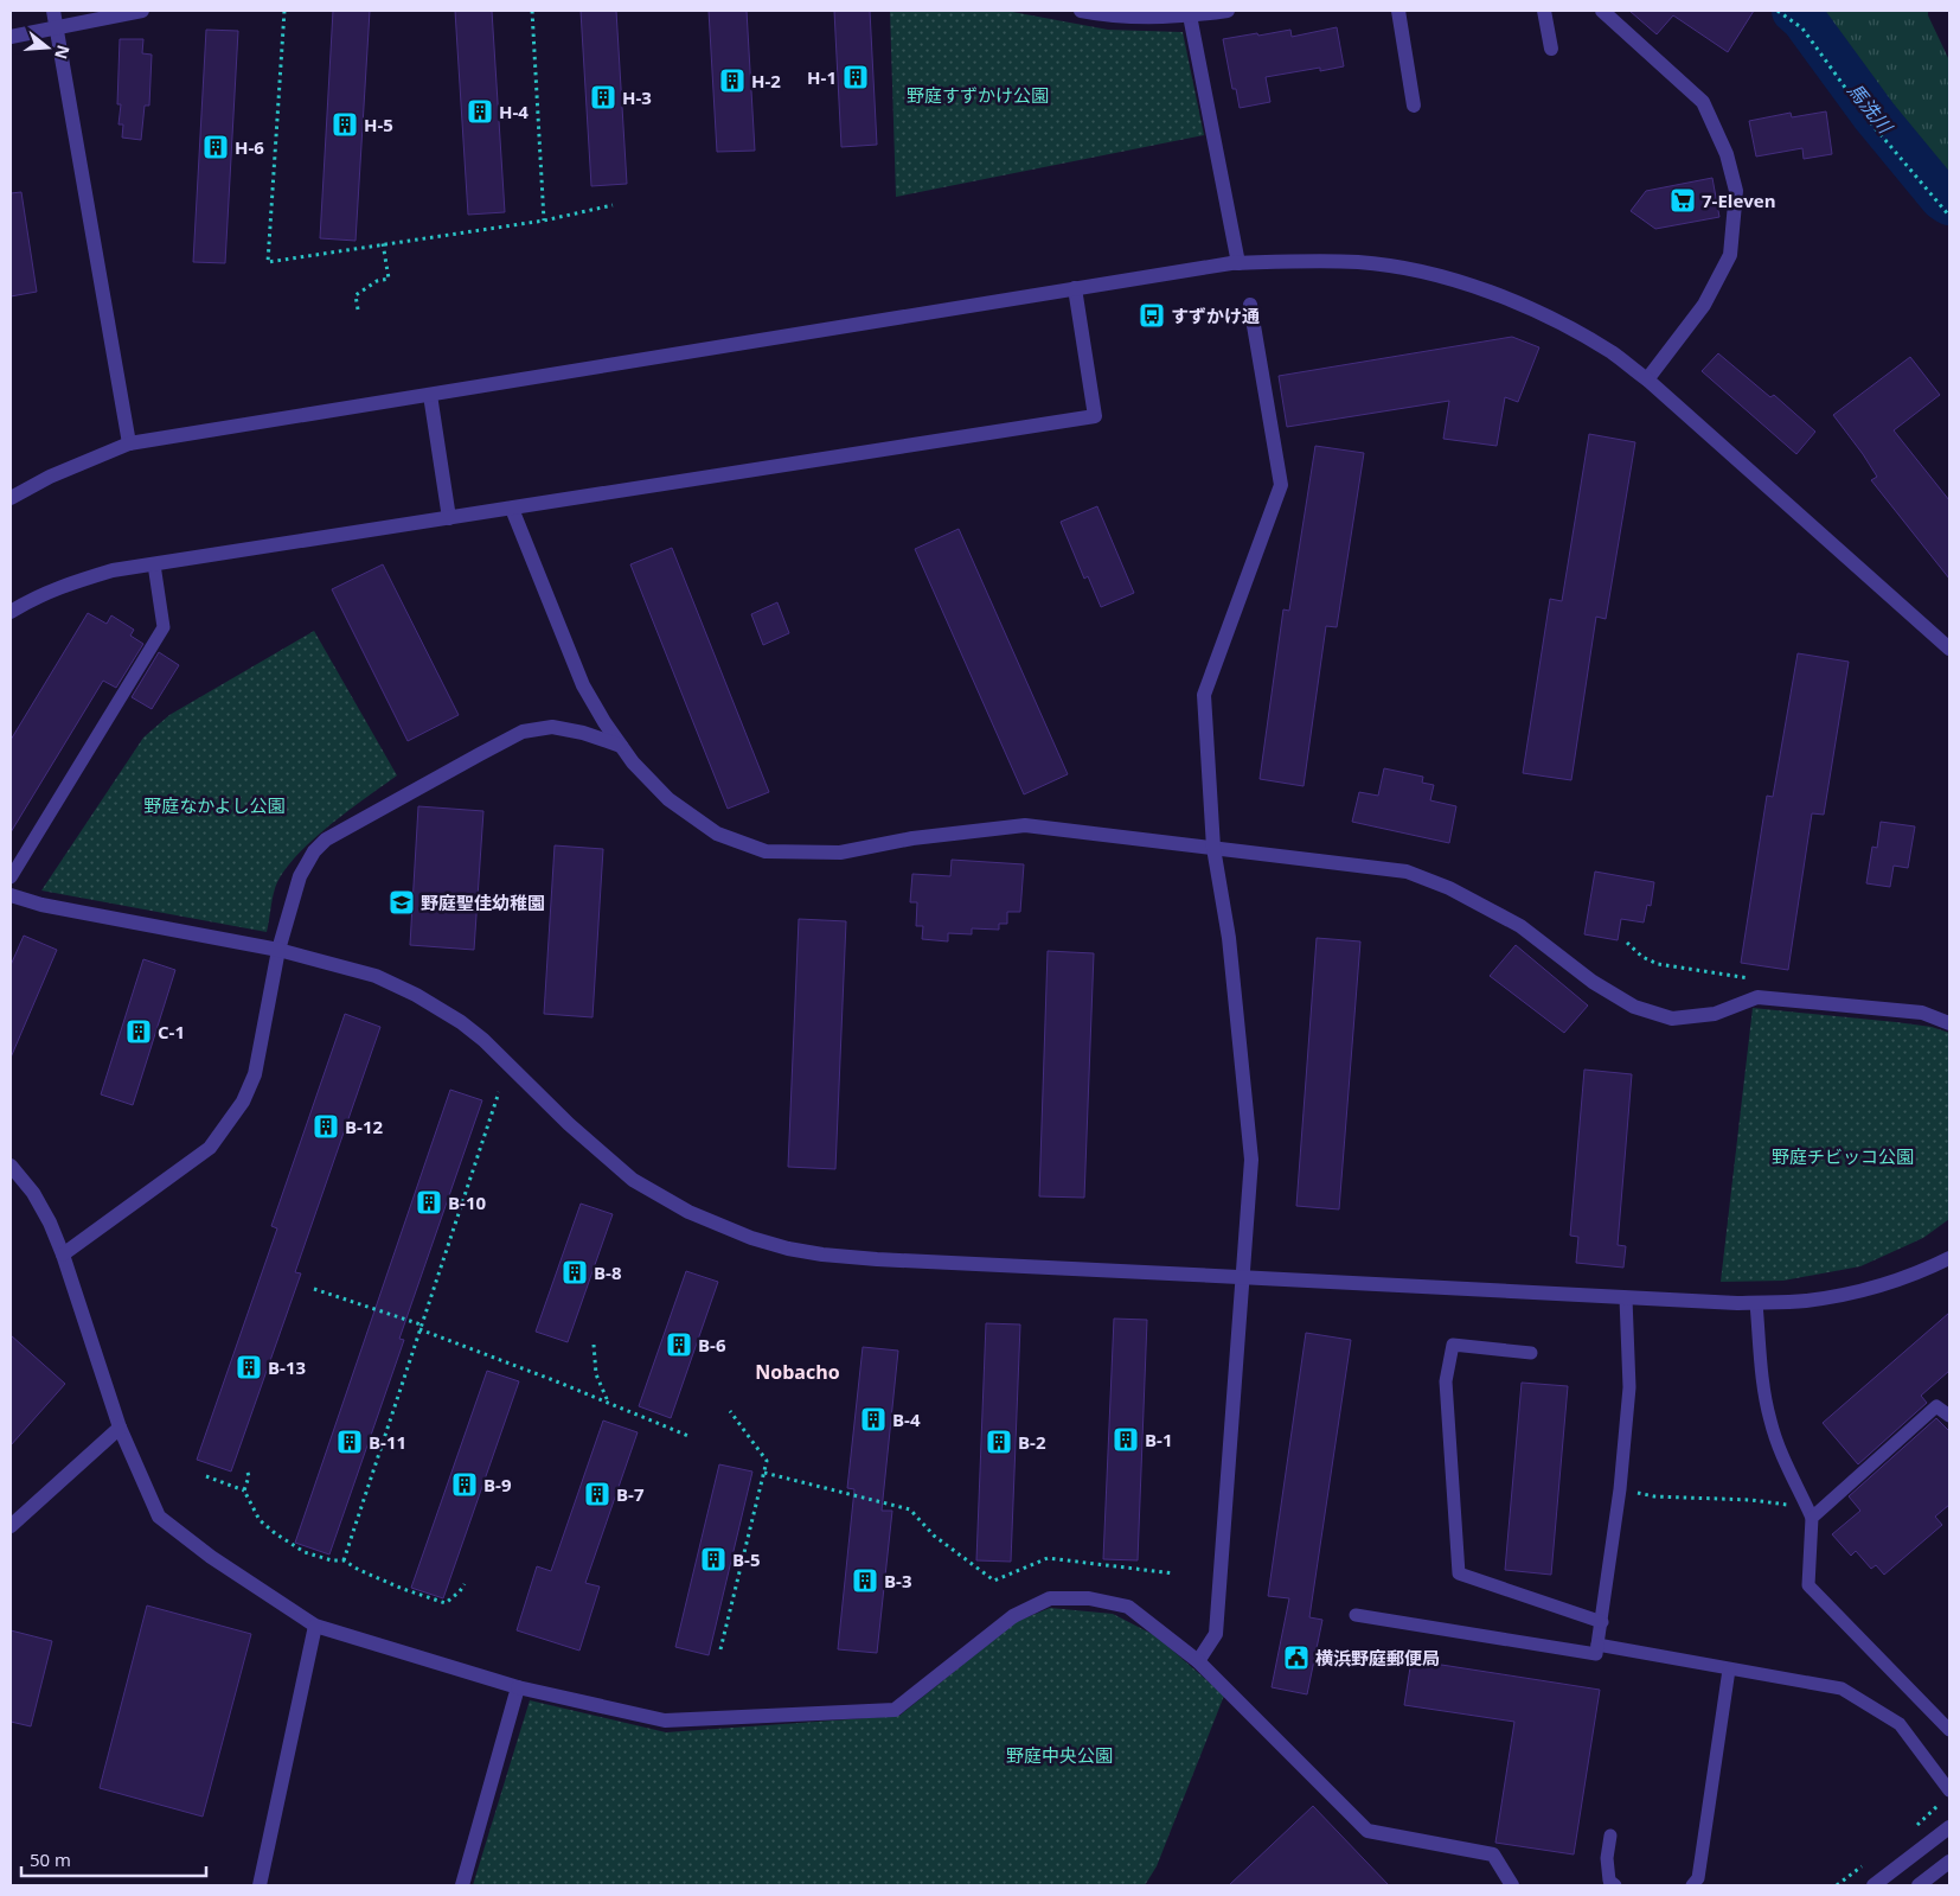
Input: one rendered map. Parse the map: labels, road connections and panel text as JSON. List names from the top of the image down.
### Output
{
  "districts": ["Nobacho"],
  "water": ["馬洗川"],
  "parks": [
    "野庭すずかけ公園",
    "野庭なかよし公園",
    "野庭チビッコ公園",
    "野庭中央公園"
  ],
  "places": {
    "building": [
      "H-1",
      "H-2",
      "H-3",
      "H-4",
      "H-5",
      "H-6",
      "C-1",
      "B-12",
      "B-10",
      "B-8",
      "B-6",
      "B-13",
      "B-4",
      "B-1",
      "B-11",
      "B-2",
      "B-9",
      "B-7",
      "B-5",
      "B-3"
    ],
    "supermarket": ["7-Eleven"],
    "bus stop": ["すずかけ通"],
    "school or university": ["野庭聖佳幼稚園"],
    "public building": ["横浜野庭郵便局"]
  },
  "scale_bar": "50 m",
  "north": "right"
}
